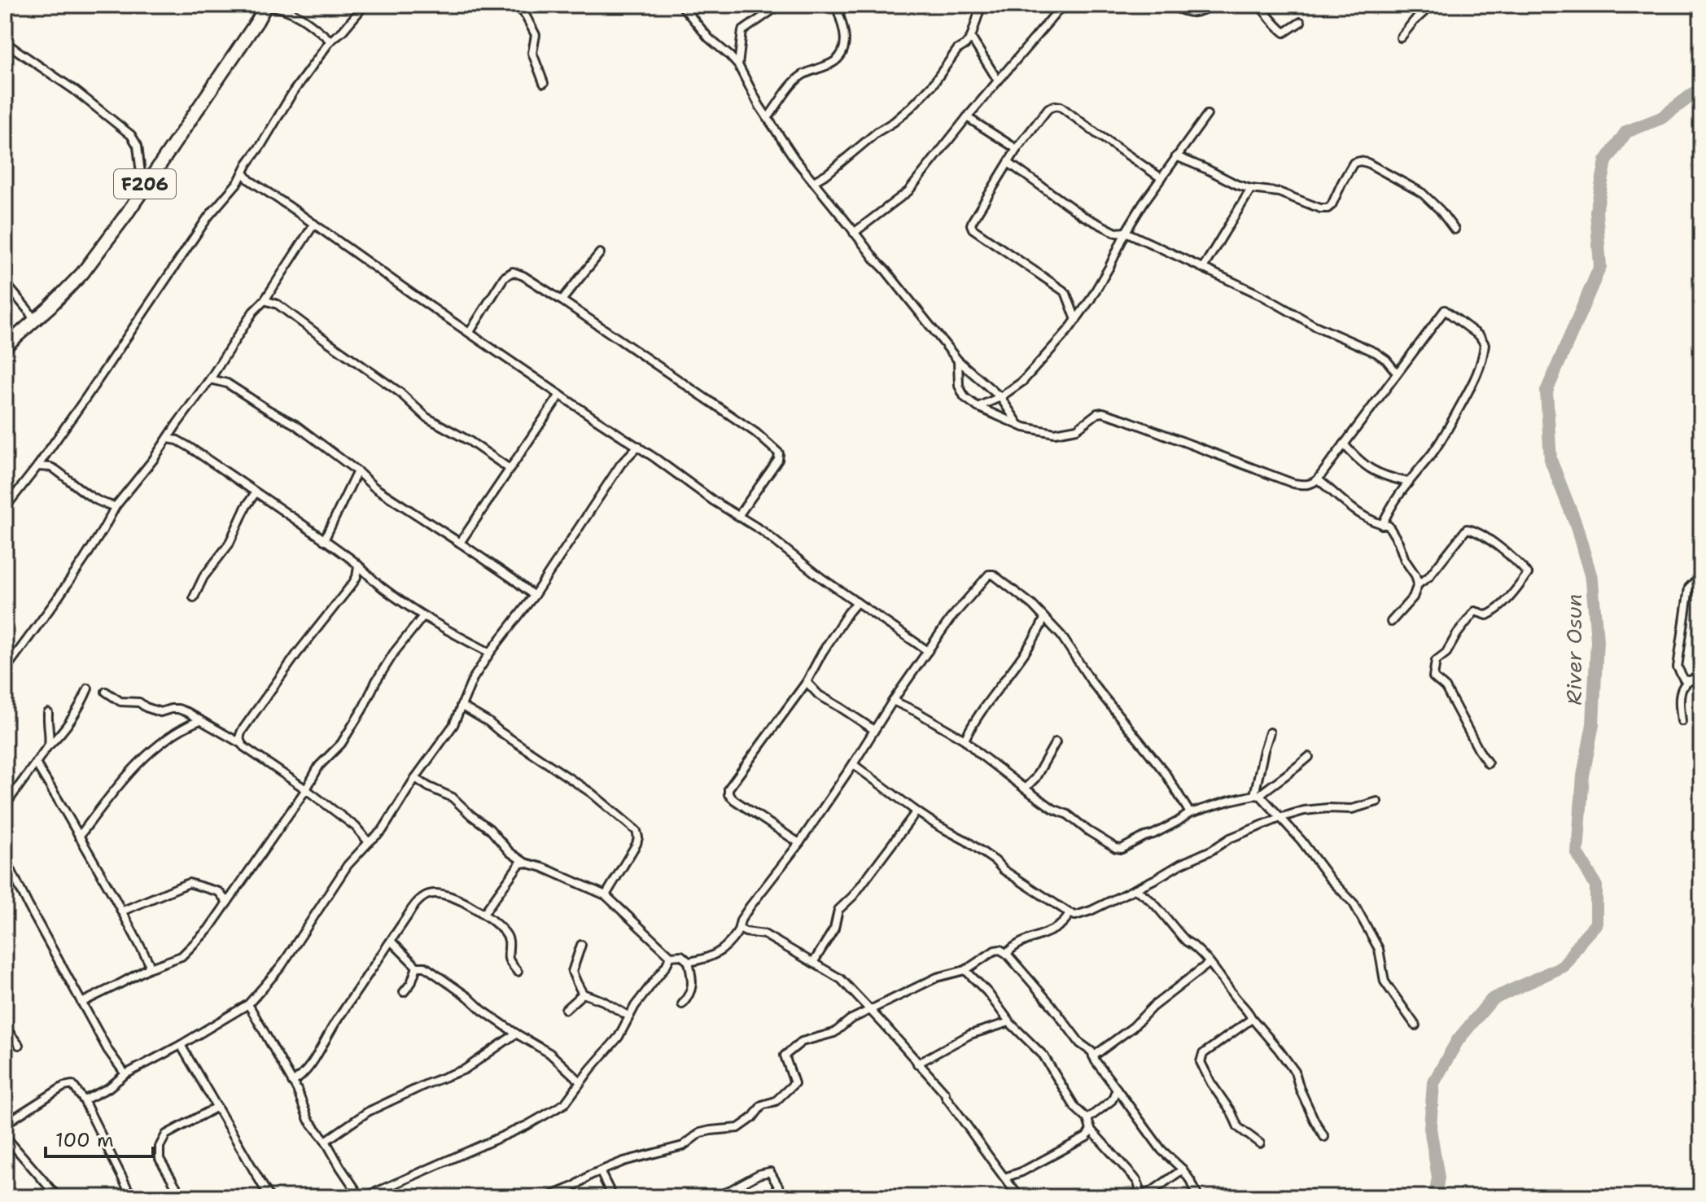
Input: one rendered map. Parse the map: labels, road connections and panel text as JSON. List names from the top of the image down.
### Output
{
  "streets": {
    "main road": ["F206"]
  },
  "water": ["River Osun"],
  "scale_bar": "100 m"
}
